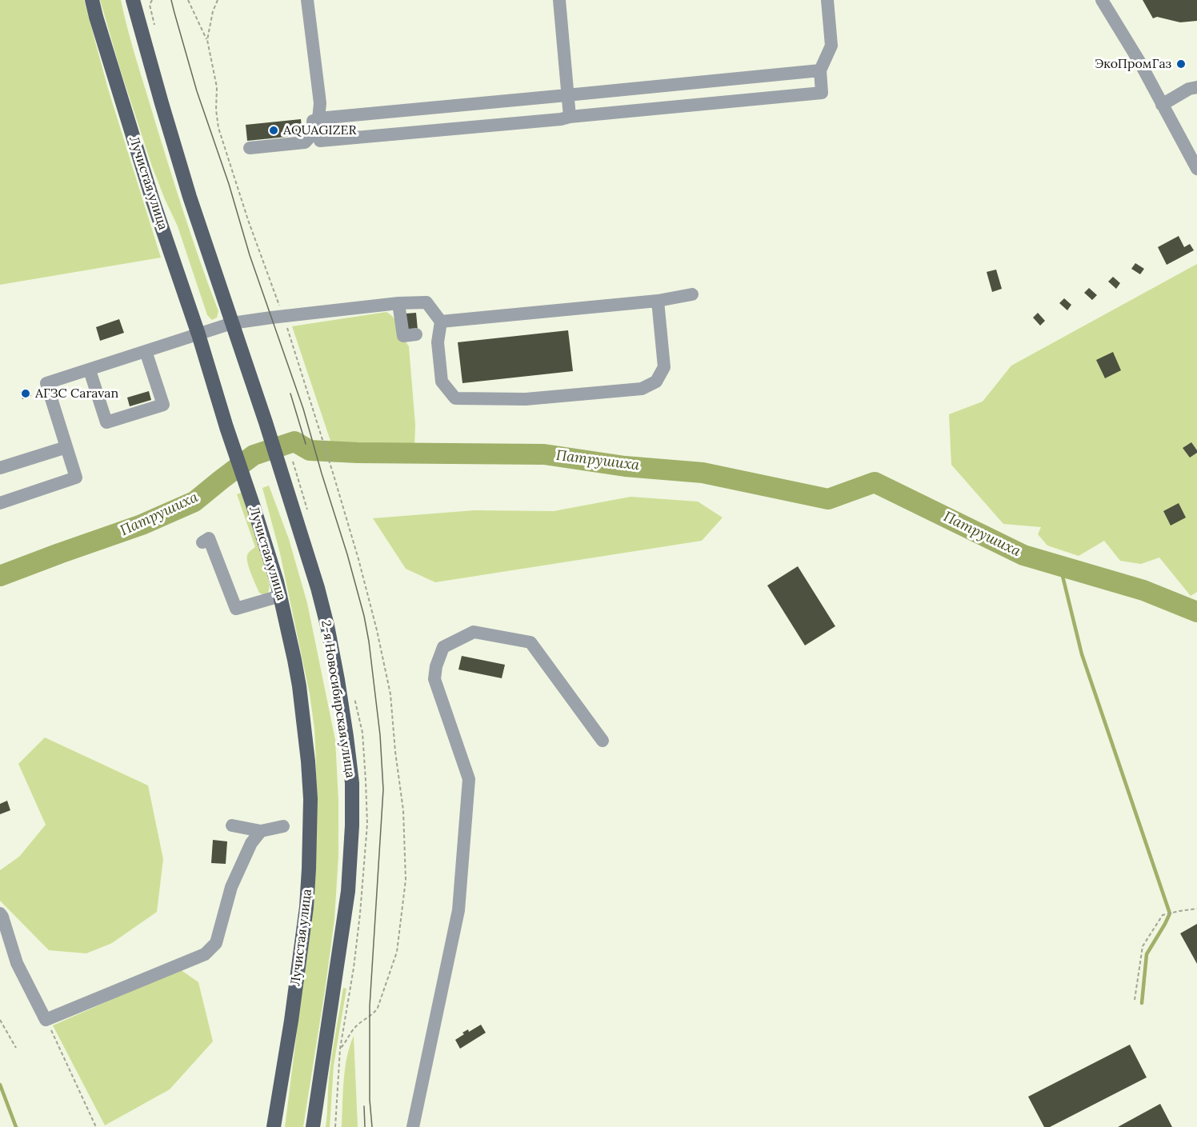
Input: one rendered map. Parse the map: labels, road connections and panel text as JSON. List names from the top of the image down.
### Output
{
  "streets": {
    "main road": ["Лучистая улица", "2-я Новосибирская улица"]
  },
  "water": ["Патрушиха"],
  "places": ["ЭкоПромГаз", "AQUAGIZER", "АГЗС Caravan"]
}
